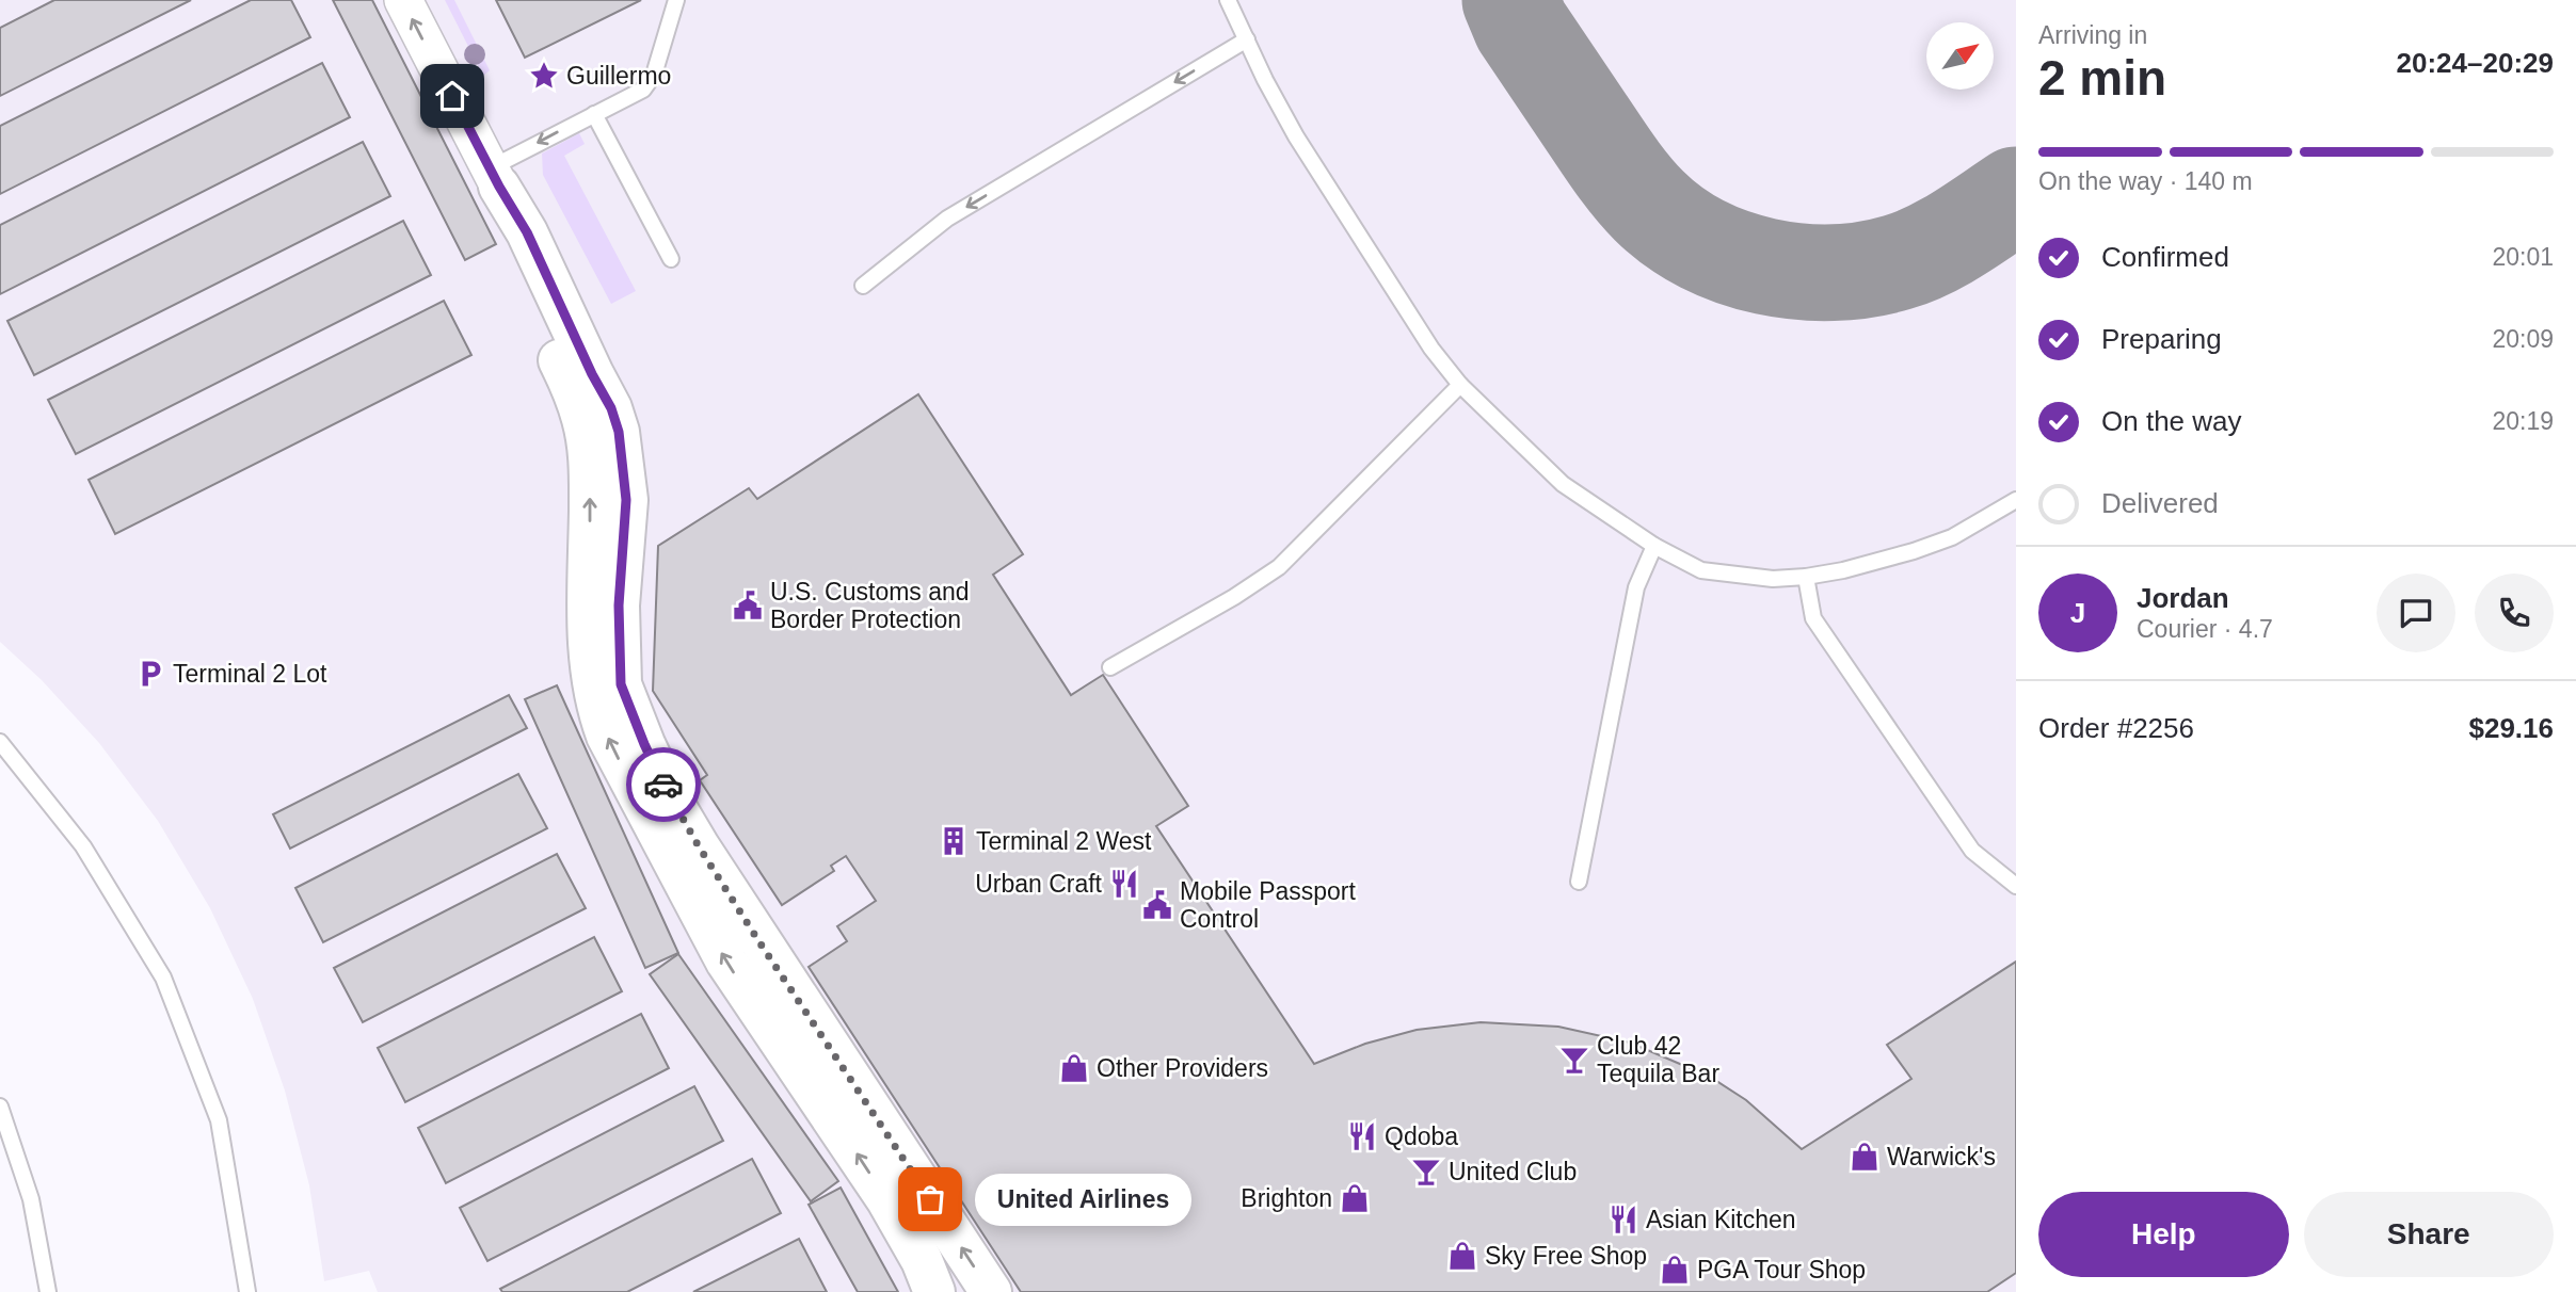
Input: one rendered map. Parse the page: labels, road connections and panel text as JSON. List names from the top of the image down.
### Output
{
  "places": {
    "place": ["Guillermo"],
    "public building": ["U.S. Customs and Border Protection", "Mobile Passport Control"],
    "parking": ["Terminal 2 Lot"],
    "building": ["Terminal 2 West"],
    "restaurant": ["Urban Craft", "Qdoba", "Asian Kitchen"],
    "bar": ["Club 42 Tequila Bar", "United Club"],
    "shop": [
      "Other Providers",
      "Warwick's",
      "Brighton",
      "Sky Free Shop",
      "PGA Tour Shop"
    ],
    "other": ["United Airlines"]
  },
  "north": "top right",
  "page": {
    "heading": ["2 min", "Arriving in", "20:24–20:29"],
    "panel": [
      "Jordan",
      "Courier · 4.7",
      "Order #2256",
      "$29.16"
    ],
    "bar": "On the way · 140 m",
    "list": [
      ["Confirmed", "20:01"],
      ["Preparing", "20:09"],
      ["On the way", "20:19"],
      "Delivered"
    ],
    "round": "J",
    "bubble": "United Airlines",
    "buttons": ["Help", "Share"]
  }
}
